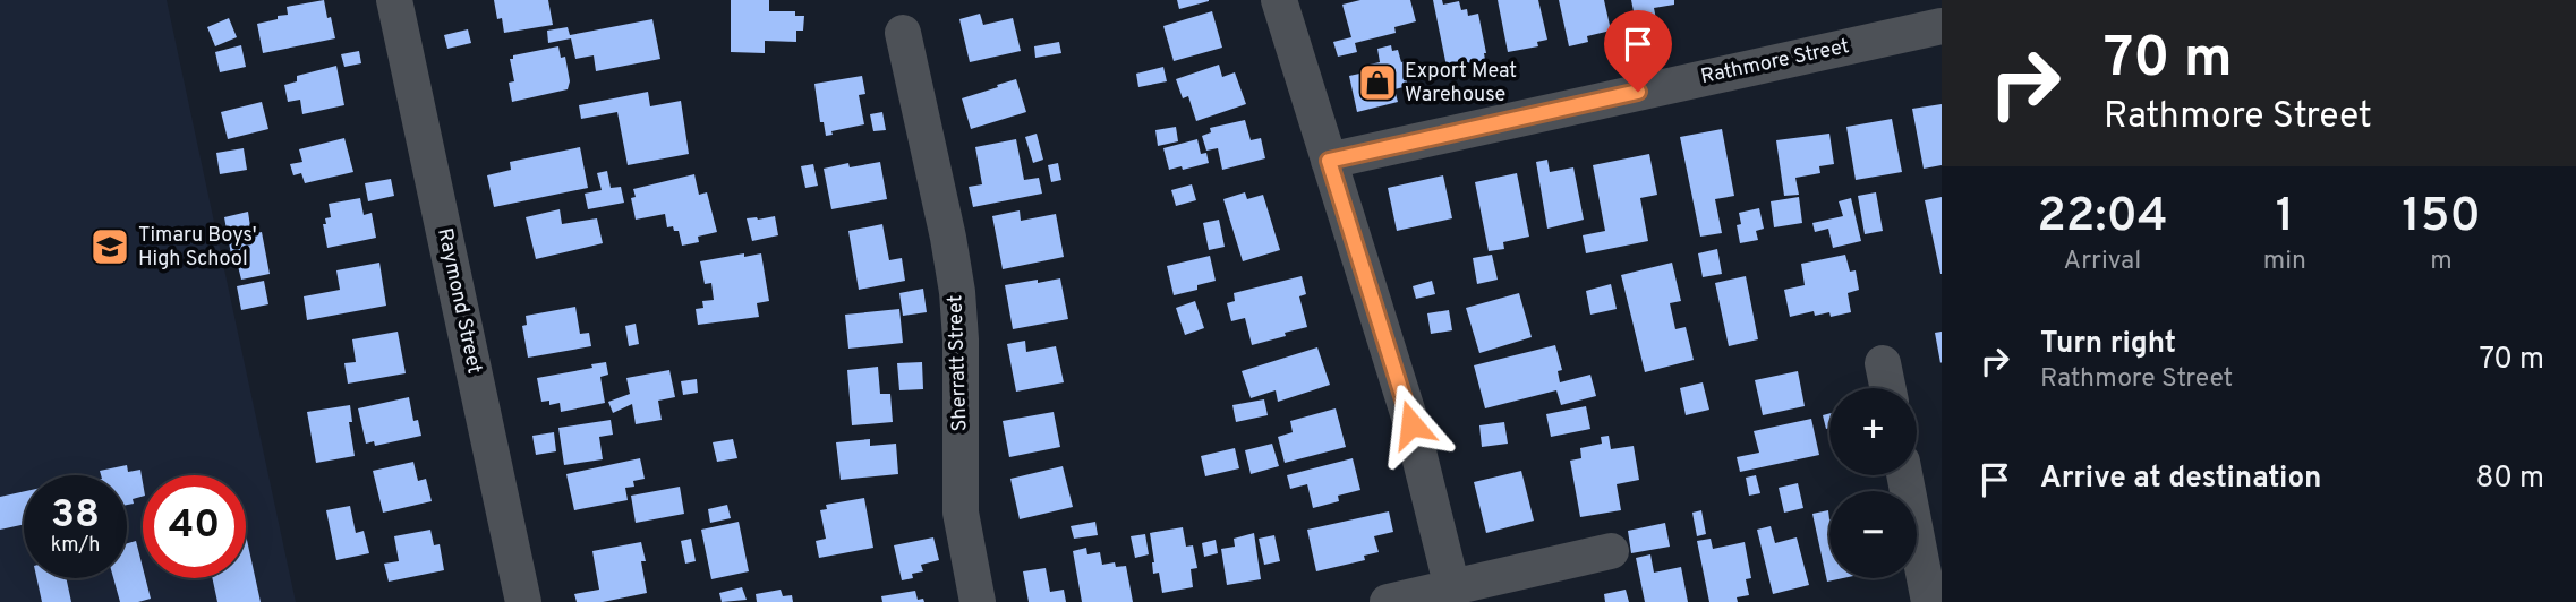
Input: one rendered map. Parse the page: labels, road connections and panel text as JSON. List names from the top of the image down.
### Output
{
  "streets": {
    "street": ["Rathmore Street", "Raymond Street", "Sherratt Street"]
  },
  "places": {
    "shop": ["Export Meat Warehouse"],
    "school or university": ["Timaru Boys' High School"]
  },
  "page": {
    "turn": ["70 m", "Rathmore Street"],
    "eta": [
      "22:04",
      "Arrival",
      "1",
      "min",
      "150",
      "m"
    ],
    "list": [
      {
        "name": "Turn right",
        "note": "Rathmore Street",
        "value": "70 m"
      },
      {
        "name": "Arrive at destination",
        "value": "80 m"
      }
    ],
    "map_buttons": ["+", "−"],
    "speed": "38 km/h",
    "limit": "40"
  }
}
